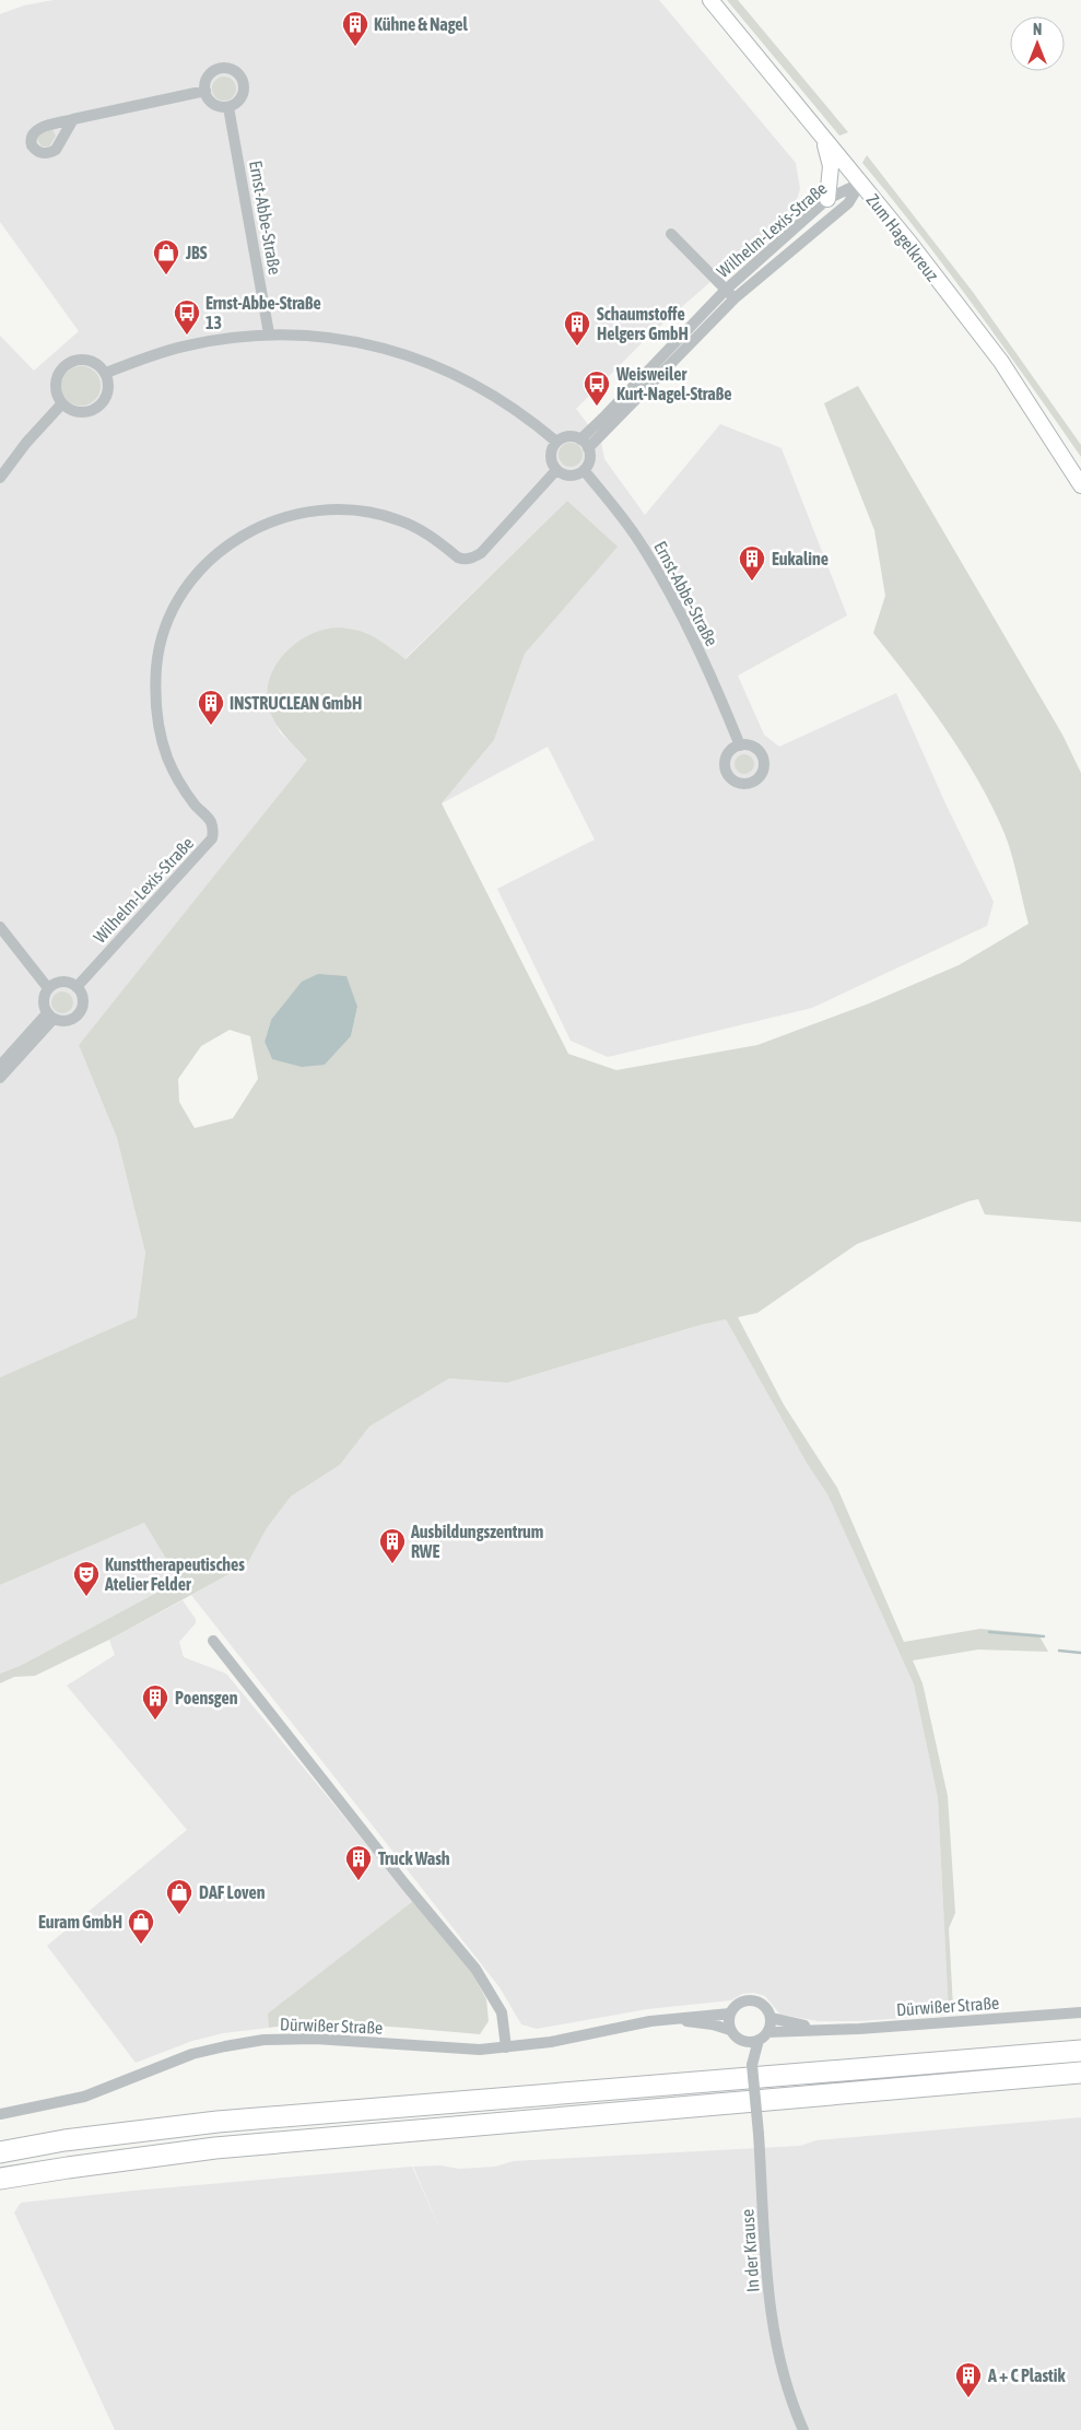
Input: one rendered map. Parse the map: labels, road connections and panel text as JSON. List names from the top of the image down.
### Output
{
  "streets": {
    "main road": ["Zum Hagelkreuz"],
    "street": [
      "Ernst-Abbe-Straße",
      "Wilhelm-Lexis-Straße",
      "Dürwißer Straße",
      "In der Krause"
    ]
  },
  "crossings": [
    ["Ernst-Abbe-Straße", "Wilhelm-Lexis-Straße"],
    ["Wilhelm-Lexis-Straße", "Zum Hagelkreuz"],
    ["Dürwißer Straße", "In der Krause"]
  ],
  "places": {
    "building": [
      "Kühne & Nagel",
      "Schaumstoffe Helgers GmbH",
      "Eukaline",
      "INSTRUCLEAN GmbH",
      "Ausbildungszentrum RWE",
      "Poensgen",
      "Truck Wash",
      "A + C Plastik"
    ],
    "shop": ["JBS", "DAF Loven", "Euram GmbH"],
    "bus stop": ["Ernst-Abbe-Straße 13", "Weisweiler Kurt-Nagel-Straße"],
    "theatre": ["Kunsttherapeutisches Atelier Felder"]
  },
  "north": "top"
}
